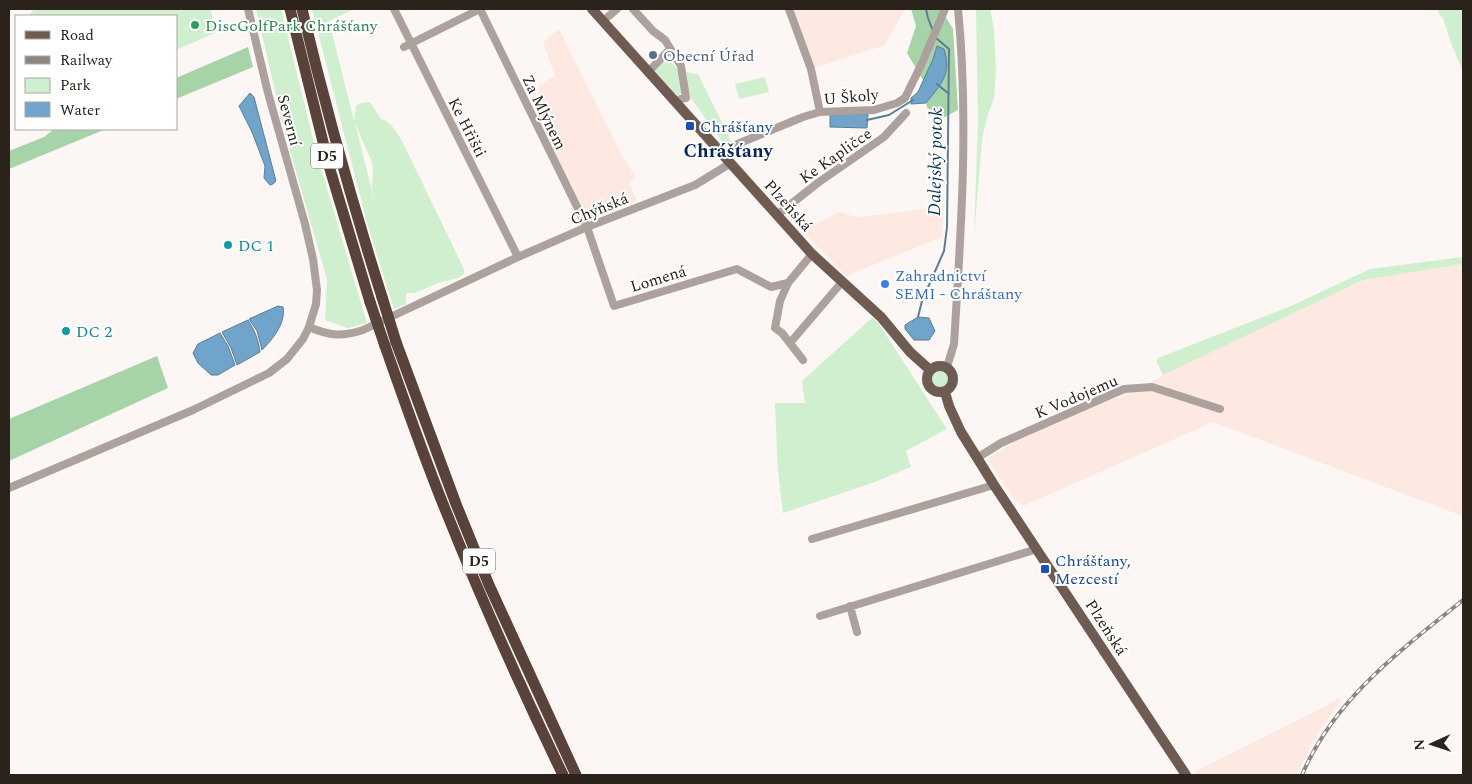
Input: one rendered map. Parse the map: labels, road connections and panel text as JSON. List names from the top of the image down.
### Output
{
  "streets": {
    "highway": ["D5"],
    "main road": ["Plzeňská"],
    "street": [
      "U Školy",
      "Za Mlýnem",
      "Severní",
      "Ke Hřišti",
      "Ke Kapličce",
      "Chýňská",
      "Lomená",
      "K Vodojemu"
    ]
  },
  "crossings": [
    ["Za Mlýnem", "Chýňská"],
    ["Za Mlýnem", "Lomená"],
    ["Severní", "Chýňská"],
    ["Ke Hřišti", "Chýňská"],
    ["Ke Kapličce", "Plzeňská"],
    ["Plzeňská", "Chýňská"],
    ["Plzeňská", "K Vodojemu"],
    ["Chýňská", "Lomená"]
  ],
  "districts": ["Chrášťany"],
  "water": ["Dalejský potok"],
  "places": {
    "other": [
      "DiscGolfPark Chrášťany",
      "Obecní Úřad",
      "DC 1",
      "Zahradnictví SEMI - Chráštany",
      "DC 2"
    ],
    "transit": ["Chrášťany", "Chrášťany, Mezcestí"]
  },
  "legend": [
    "Road",
    "Railway",
    "Park",
    "Water"
  ],
  "north": "left"
}
